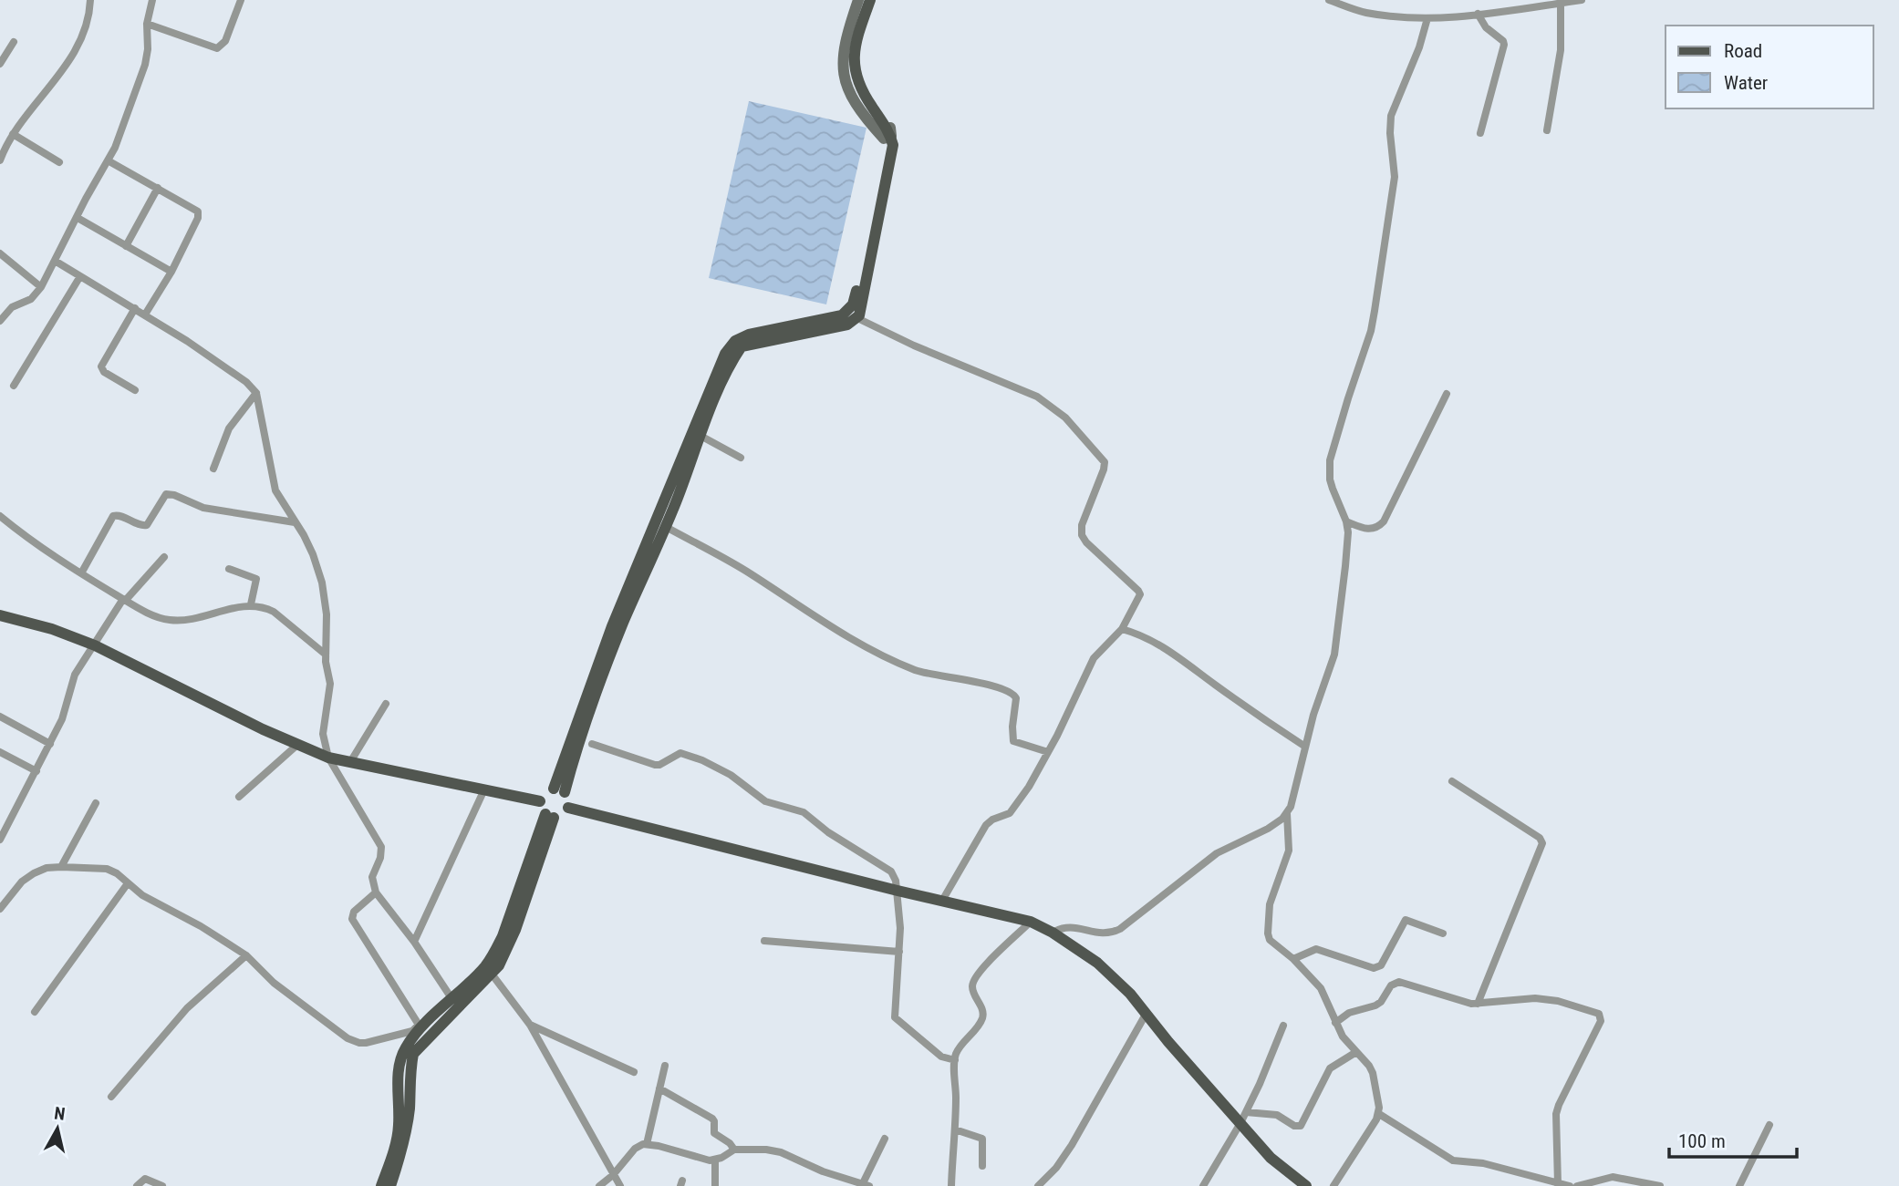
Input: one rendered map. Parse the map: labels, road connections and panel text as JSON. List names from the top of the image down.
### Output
{
  "legend": ["Road", "Water"],
  "scale_bar": "100 m",
  "north": "top"
}
